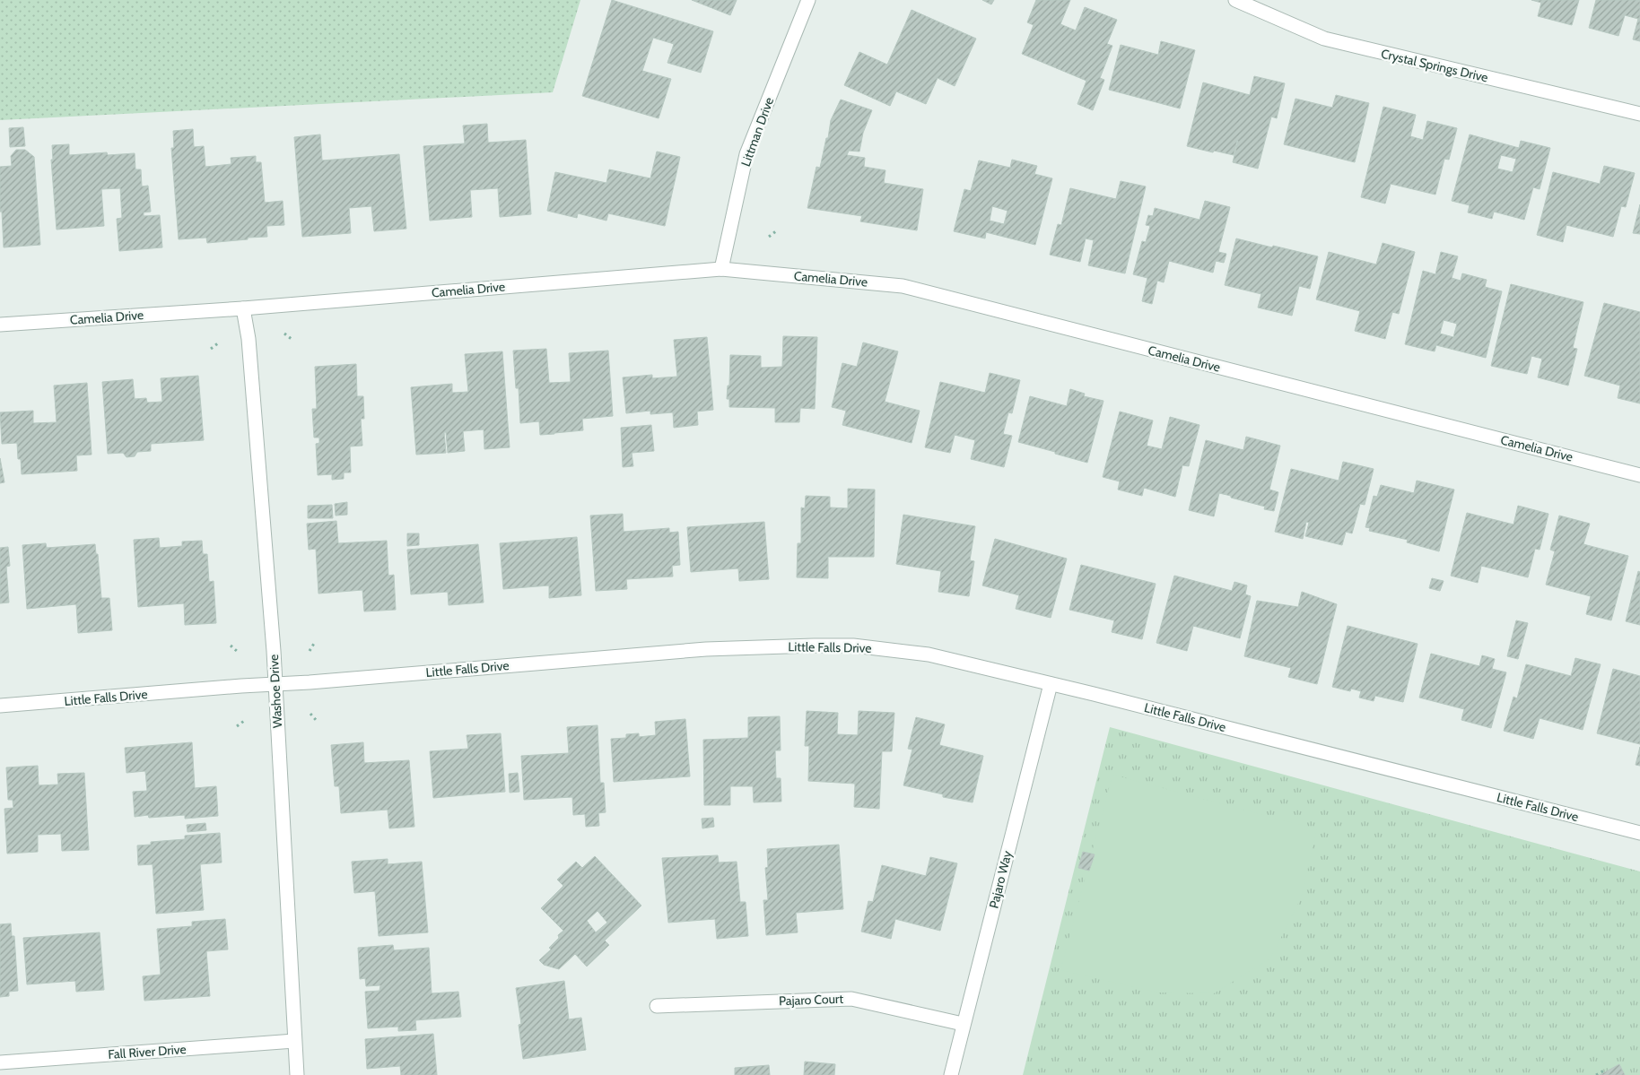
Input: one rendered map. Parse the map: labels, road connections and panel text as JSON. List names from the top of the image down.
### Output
{
  "streets": {
    "street": [
      "Crystal Springs Drive",
      "Littman Drive",
      "Camelia Drive",
      "Little Falls Drive",
      "Washoe Drive",
      "Pajaro Way",
      "Pajaro Court",
      "Fall River Drive"
    ]
  },
  "crossings": [
    ["Littman Drive", "Camelia Drive"],
    ["Camelia Drive", "Washoe Drive"],
    ["Little Falls Drive", "Washoe Drive"],
    ["Little Falls Drive", "Pajaro Way"],
    ["Washoe Drive", "Fall River Drive"],
    ["Pajaro Way", "Pajaro Court"]
  ]
}
